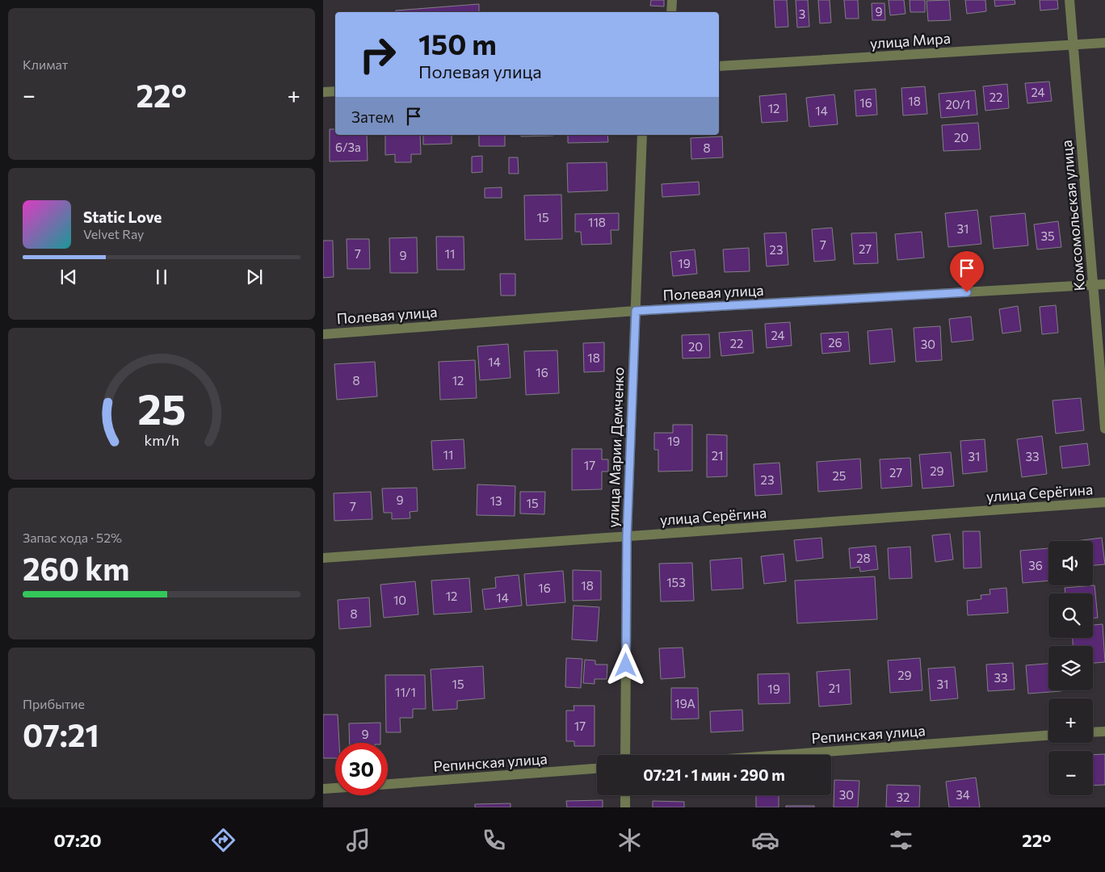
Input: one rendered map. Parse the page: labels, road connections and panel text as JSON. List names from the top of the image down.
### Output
{
  "streets": {
    "street": [
      "улица Мира",
      "Комсомольская улица",
      "Полевая улица",
      "улица Марии Демченко",
      "улица Серёгина",
      "Репинская улица"
    ]
  },
  "crossings": [
    ["улица Мира", "Комсомольская улица"],
    ["Комсомольская улица", "Полевая улица"],
    ["Полевая улица", "улица Марии Демченко"],
    ["улица Марии Демченко", "улица Серёгина"]
  ],
  "house_numbers": [
    "9",
    "3",
    "24",
    "22",
    "18",
    "16",
    "20/1",
    "12",
    "14",
    "20",
    "6/3а",
    "8",
    "15",
    "118",
    "31",
    "35",
    "7",
    "27",
    "23",
    "7",
    "11",
    "9",
    "19",
    "24",
    "26",
    "22",
    "30",
    "20",
    "18",
    "14",
    "16",
    "8",
    "12",
    "19",
    "11",
    "21",
    "31",
    "33",
    "17",
    "29",
    "27",
    "25",
    "23",
    "9",
    "13",
    "15",
    "7",
    "28",
    "36",
    "153",
    "18",
    "16",
    "12",
    "14",
    "10",
    "8",
    "29",
    "33",
    "15",
    "31",
    "21",
    "19",
    "11/1",
    "19А",
    "17",
    "9",
    "30",
    "34",
    "32"
  ],
  "page": {
    "tile": [
      "Климат",
      ["Запас хода · 52%", "260 km"],
      ["Прибытие", "07:21"]
    ],
    "turn": ["150 m", "Полевая улица"],
    "heat": ["−", "22°", "+"],
    "then": "Затем",
    "song": ["Static Love", "Velvet Ray"],
    "map_buttons": ["+", "−"],
    "limit": "30",
    "trip": "07:21 · 1 мин · 290 m",
    "tabs": ["07:20", "22°"],
    "gauge": ["25", "km/h"]
  }
}
